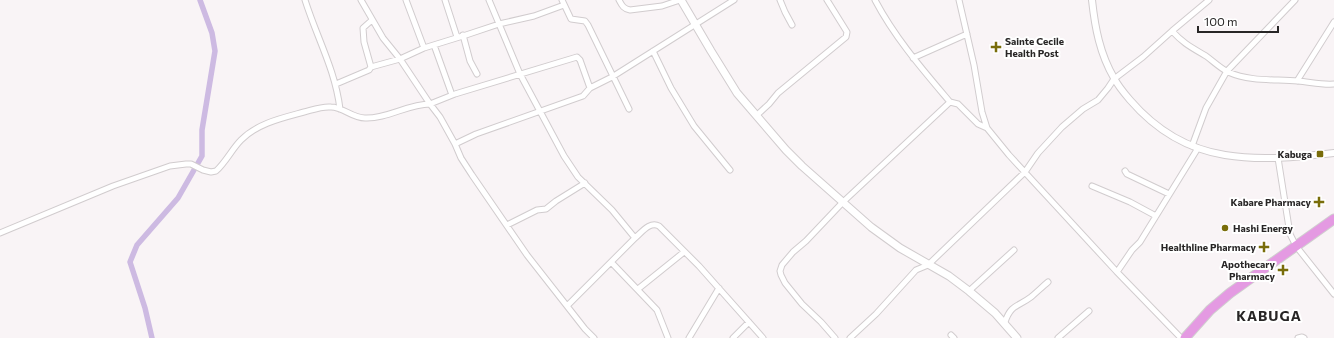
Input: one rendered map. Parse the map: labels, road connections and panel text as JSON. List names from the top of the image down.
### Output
{
  "districts": ["KABUGA"],
  "places": {
    "health": [
      "Sainte Cecile Health Post",
      "Kabare Pharmacy",
      "Healthline Pharmacy",
      "Apothecary Pharmacy"
    ],
    "transit": ["Kabuga"],
    "other": ["Hashi Energy"]
  },
  "scale_bar": "100 m"
}
